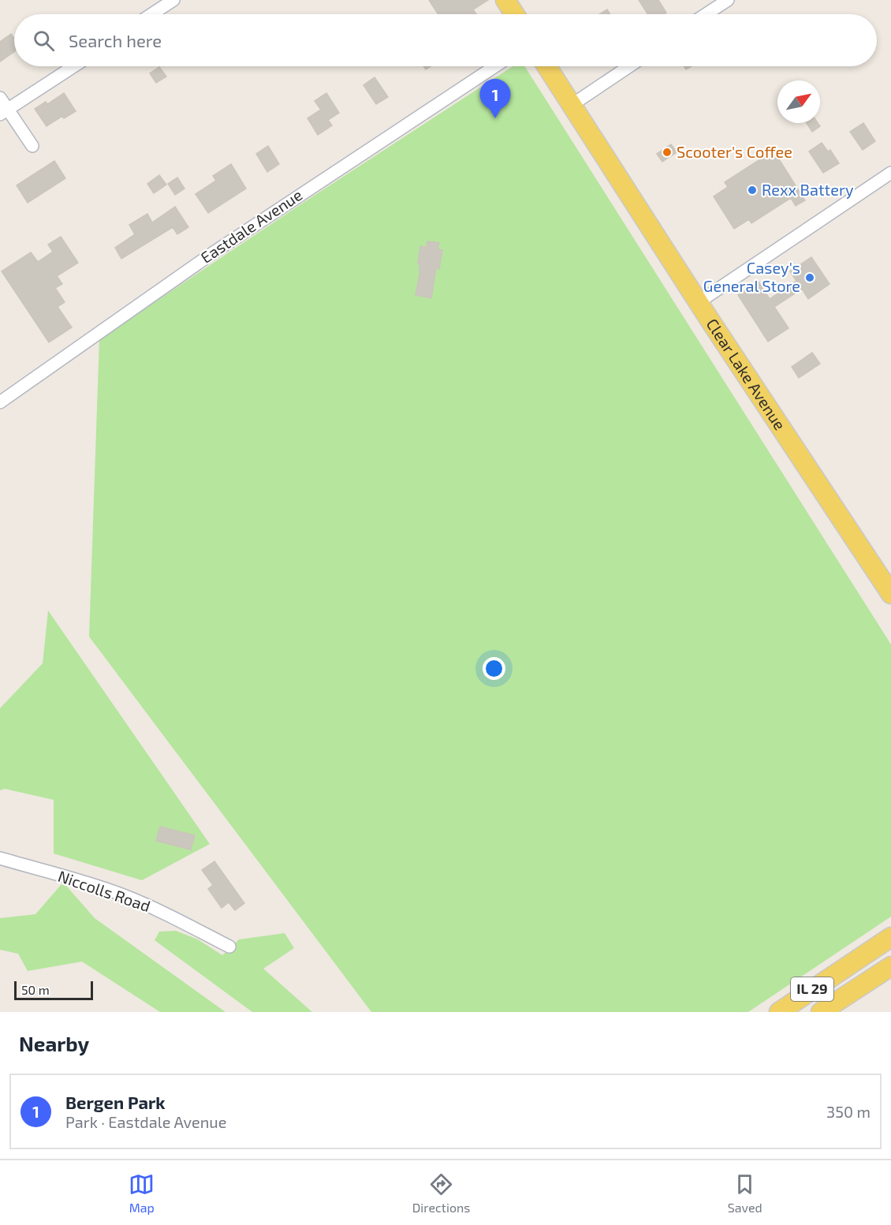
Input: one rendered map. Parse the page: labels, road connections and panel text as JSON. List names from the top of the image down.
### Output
{
  "streets": {
    "main road": ["Clear Lake Avenue", "IL 29"],
    "street": ["Eastdale Avenue", "Niccolls Road"]
  },
  "places": ["Scooter's Coffee", "Rexx Battery", "Casey's General Store"],
  "scale_bar": "50 m",
  "north": "top right",
  "page": {
    "search": "Search here",
    "pins": "1",
    "scale": "50 m",
    "heading": "Nearby",
    "list": [
      {
        "mark": "1",
        "name": "Bergen Park",
        "note": "Park · Eastdale Avenue",
        "value": "350 m"
      }
    ],
    "nav": ["Map", "Directions", "Saved"]
  }
}
